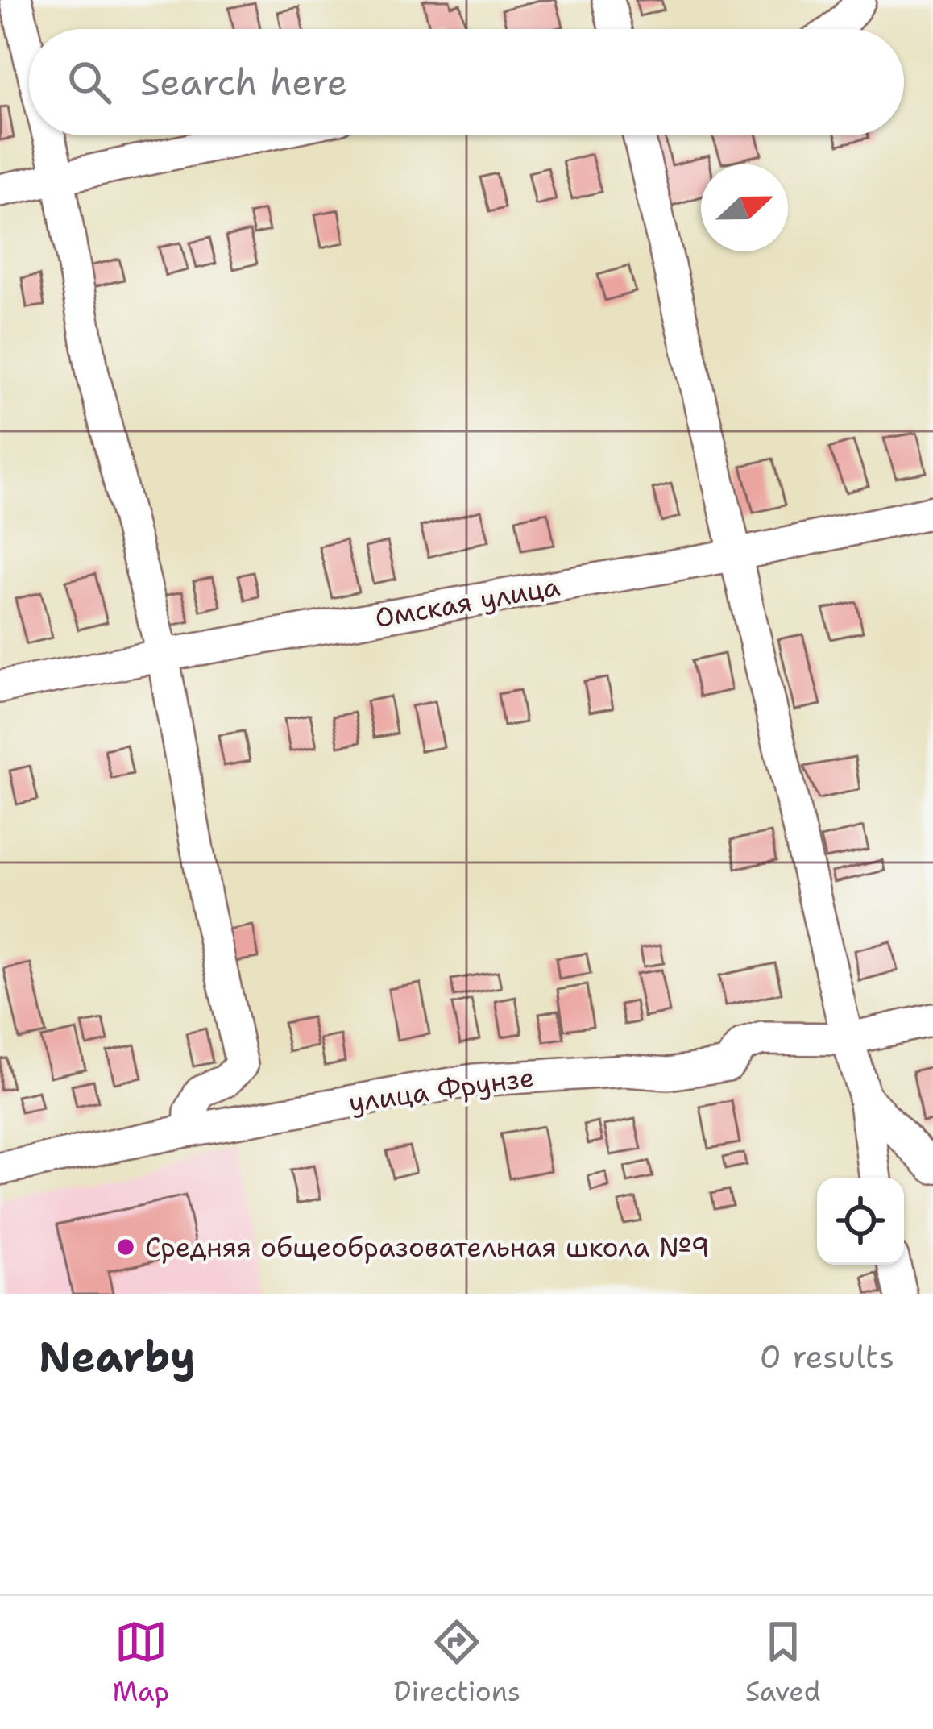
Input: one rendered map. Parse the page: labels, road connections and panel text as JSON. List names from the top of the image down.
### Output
{
  "streets": {
    "street": ["Омская улица", "улица Фрунзе"]
  },
  "places": ["Средняя общеобразовательная школа №9"],
  "north": "right",
  "page": {
    "search": "Search here",
    "heading": ["Nearby", "0 results"],
    "nav": ["Map", "Directions", "Saved"]
  }
}
